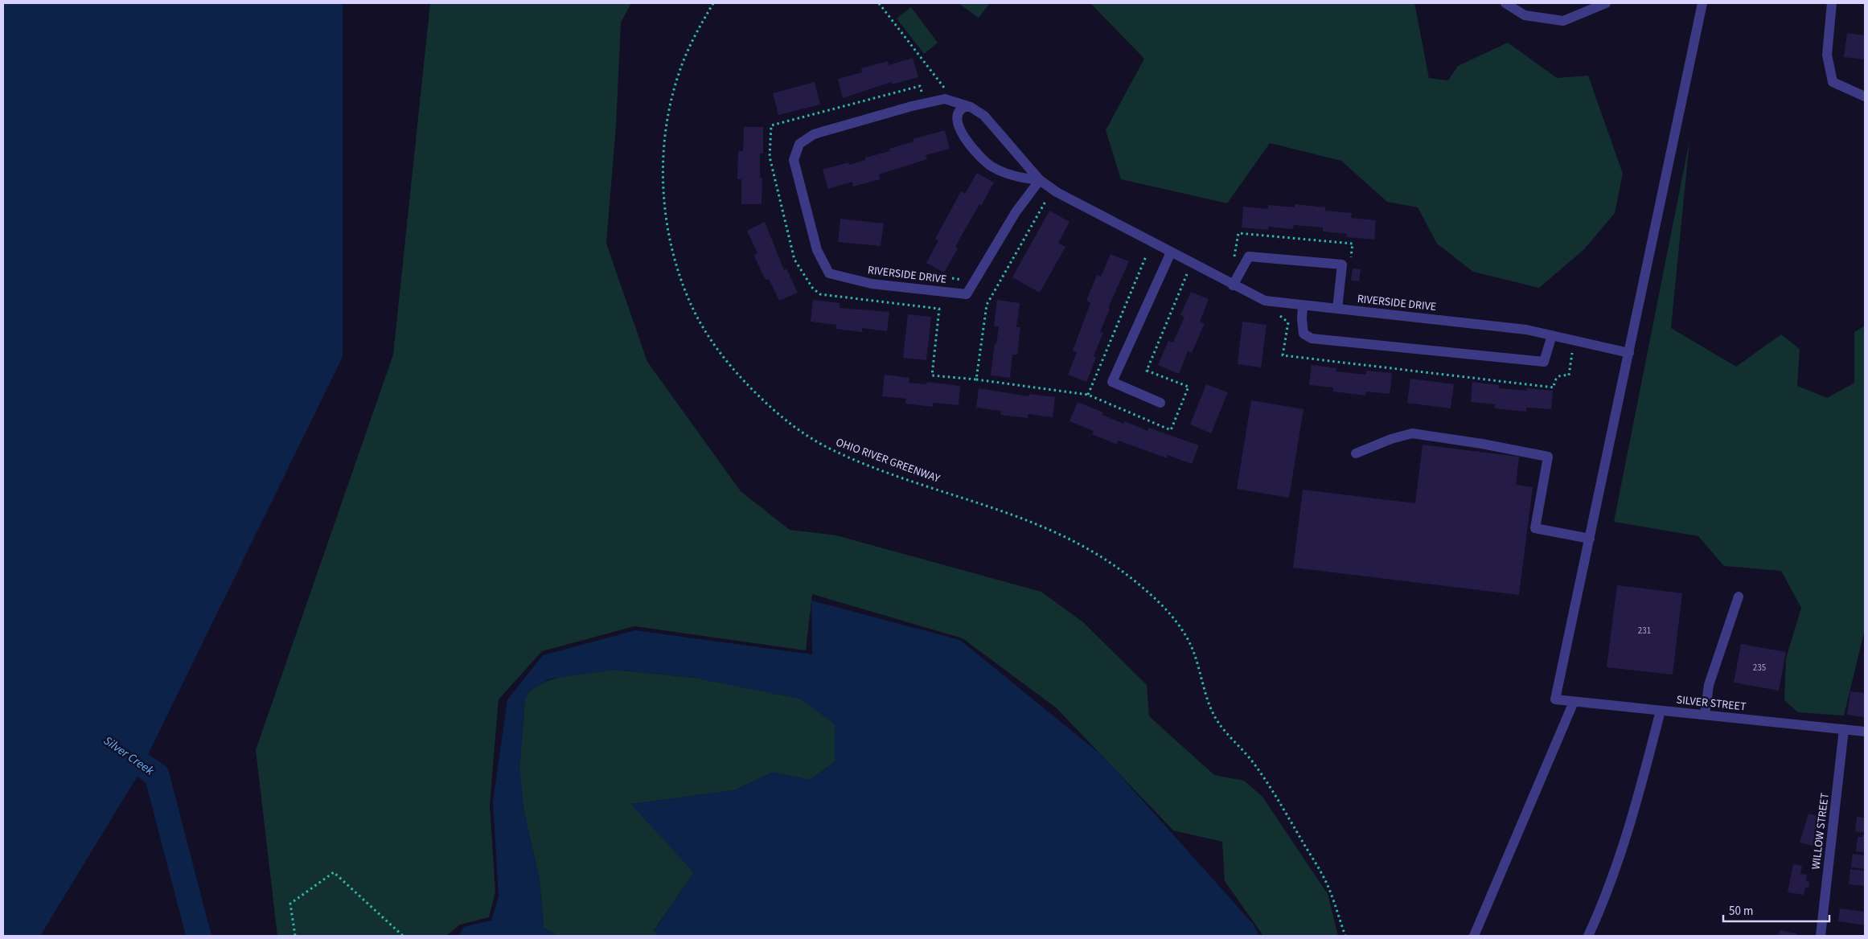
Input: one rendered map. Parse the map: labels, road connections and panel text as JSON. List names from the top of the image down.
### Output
{
  "streets": {
    "street": ["RIVERSIDE DRIVE", "SILVER STREET", "WILLOW STREET"],
    "path": ["OHIO RIVER GREENWAY"]
  },
  "crossings": [
    ["SILVER STREET", "WILLOW STREET"]
  ],
  "water": ["Silver Creek"],
  "house_numbers": ["231", "235"],
  "scale_bar": "50 m"
}
